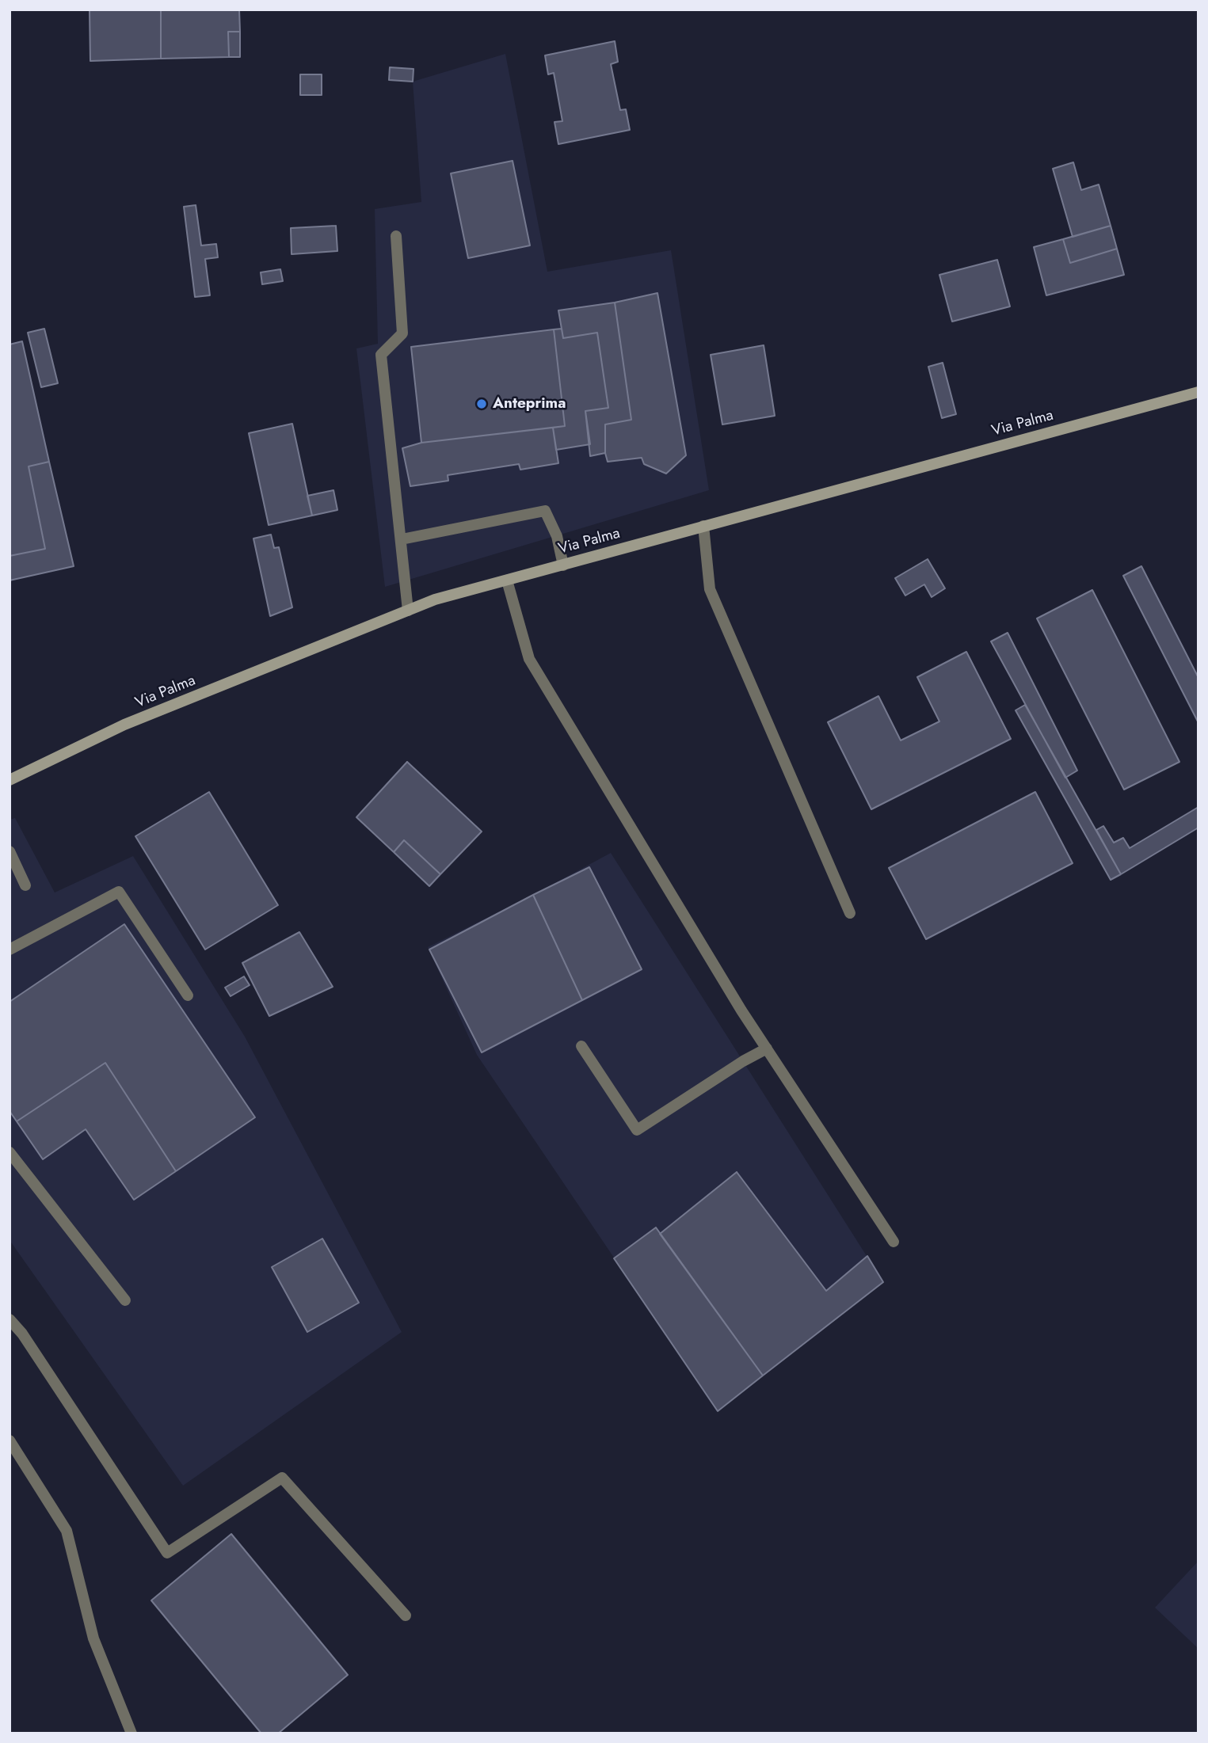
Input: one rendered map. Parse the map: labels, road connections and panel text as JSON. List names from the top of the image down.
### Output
{
  "streets": {
    "main road": ["Via Palma"]
  },
  "places": ["Anteprima"]
}
